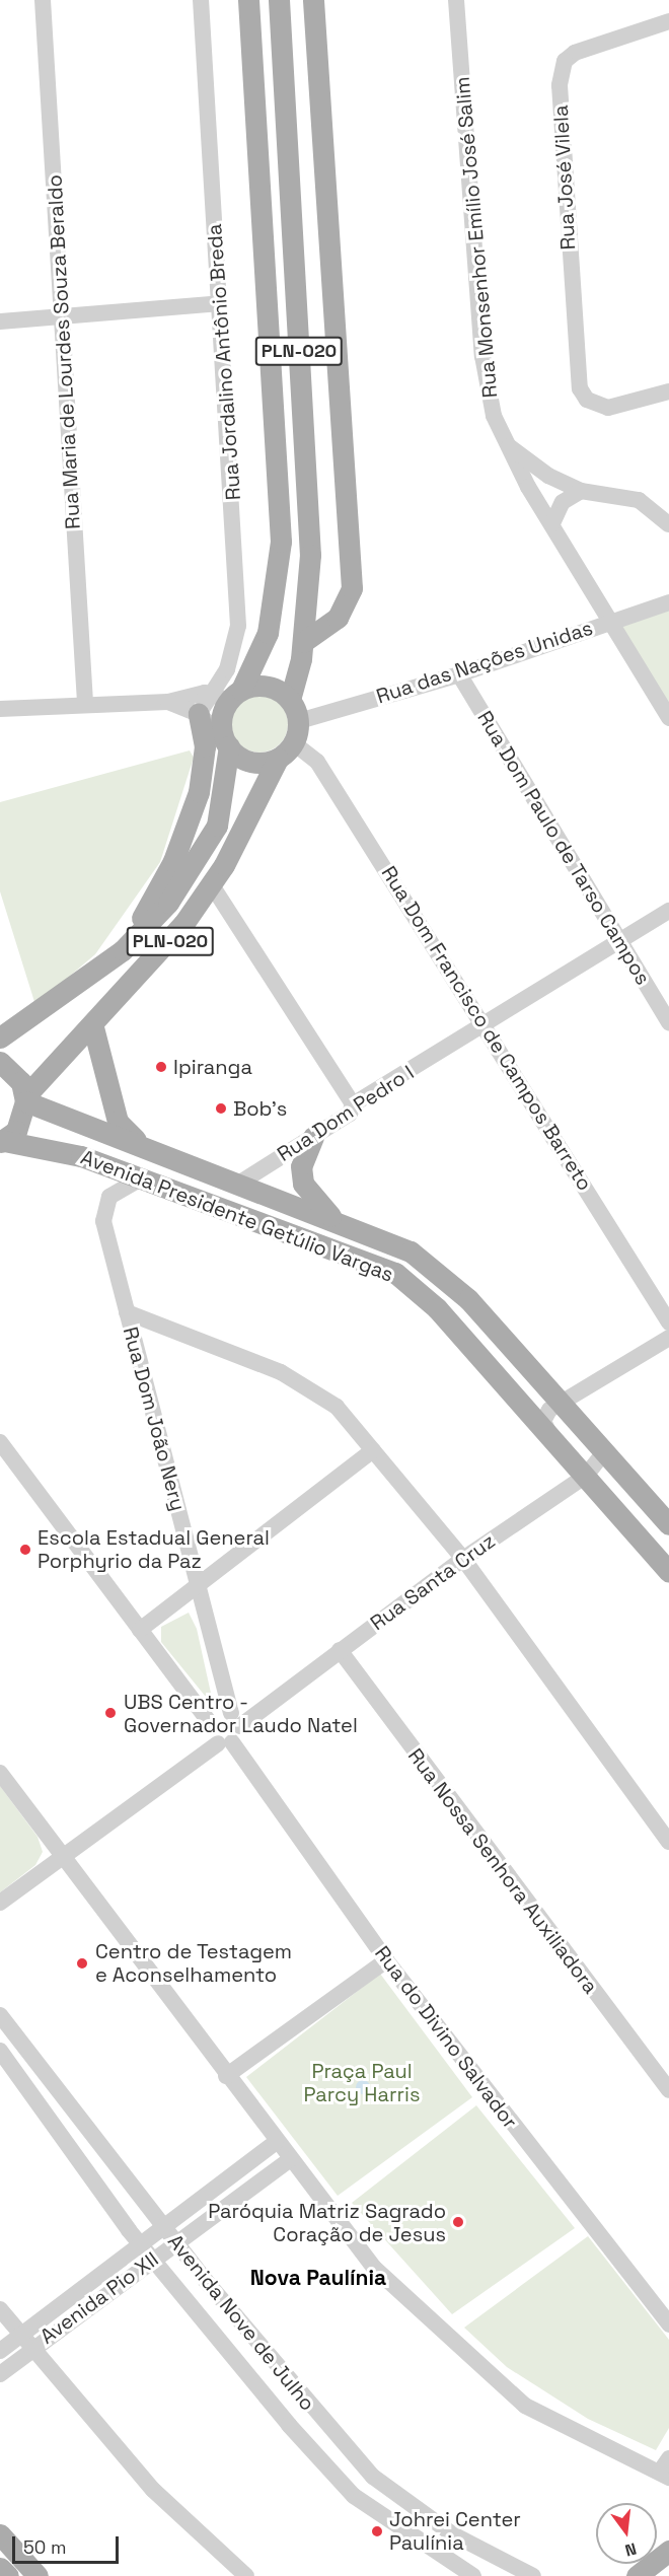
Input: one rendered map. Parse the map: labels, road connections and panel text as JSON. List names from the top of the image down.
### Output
{
  "streets": {
    "main road": ["PLN-020", "Avenida Presidente Getúlio Vargas"],
    "street": [
      "Rua José Vilela",
      "Rua Monsenhor Emílio José Salim",
      "Rua Maria de Lourdes Souza Beraldo",
      "Rua Jordalino Antônio Breda",
      "Rua das Nações Unidas",
      "Rua Dom Paulo de Tarso Campos",
      "Rua Dom Francisco de Campos Barreto",
      "Rua Dom Pedro I",
      "Rua Dom João Nery",
      "Rua Santa Cruz",
      "Rua Nossa Senhora Auxiliadora",
      "Rua do Divino Salvador",
      "Avenida Pio XII",
      "Avenida Nove de Julho"
    ]
  },
  "crossings": [
    ["Rua Monsenhor Emílio José Salim", "Rua das Nações Unidas"],
    ["PLN-020", "Rua Jordalino Antônio Breda"],
    ["PLN-020", "Rua das Nações Unidas"],
    ["PLN-020", "Rua Dom Francisco de Campos Barreto"],
    ["PLN-020", "Avenida Presidente Getúlio Vargas"],
    ["Rua Jordalino Antônio Breda", "Rua das Nações Unidas"],
    ["Rua Jordalino Antônio Breda", "Rua Dom Francisco de Campos Barreto"],
    ["Rua das Nações Unidas", "Rua Dom Paulo de Tarso Campos"],
    ["Rua das Nações Unidas", "Rua Dom Francisco de Campos Barreto"],
    ["Rua Dom Paulo de Tarso Campos", "Rua Dom Pedro I"],
    ["Rua Dom Francisco de Campos Barreto", "Rua Dom Pedro I"],
    ["Rua Dom Pedro I", "Avenida Presidente Getúlio Vargas"],
    ["Avenida Presidente Getúlio Vargas", "Rua Dom João Nery"],
    ["Avenida Presidente Getúlio Vargas", "Rua Santa Cruz"],
    ["Rua Dom João Nery", "Rua Santa Cruz"],
    ["Rua Santa Cruz", "Rua Nossa Senhora Auxiliadora"],
    ["Rua Santa Cruz", "Rua do Divino Salvador"],
    ["Avenida Pio XII", "Avenida Nove de Julho"]
  ],
  "districts": ["Nova Paulínia"],
  "parks": ["Praça Paul Parcy Harris"],
  "places": [
    "Ipiranga",
    "Bob's",
    "Escola Estadual General Porphyrio da Paz",
    "UBS Centro - Governador Laudo Natel",
    "Centro de Testagem e Aconselhamento",
    "Paróquia Matriz Sagrado Coração de Jesus",
    "Johrei Center Paulínia"
  ],
  "scale_bar": "50 m",
  "north": "bottom"
}
